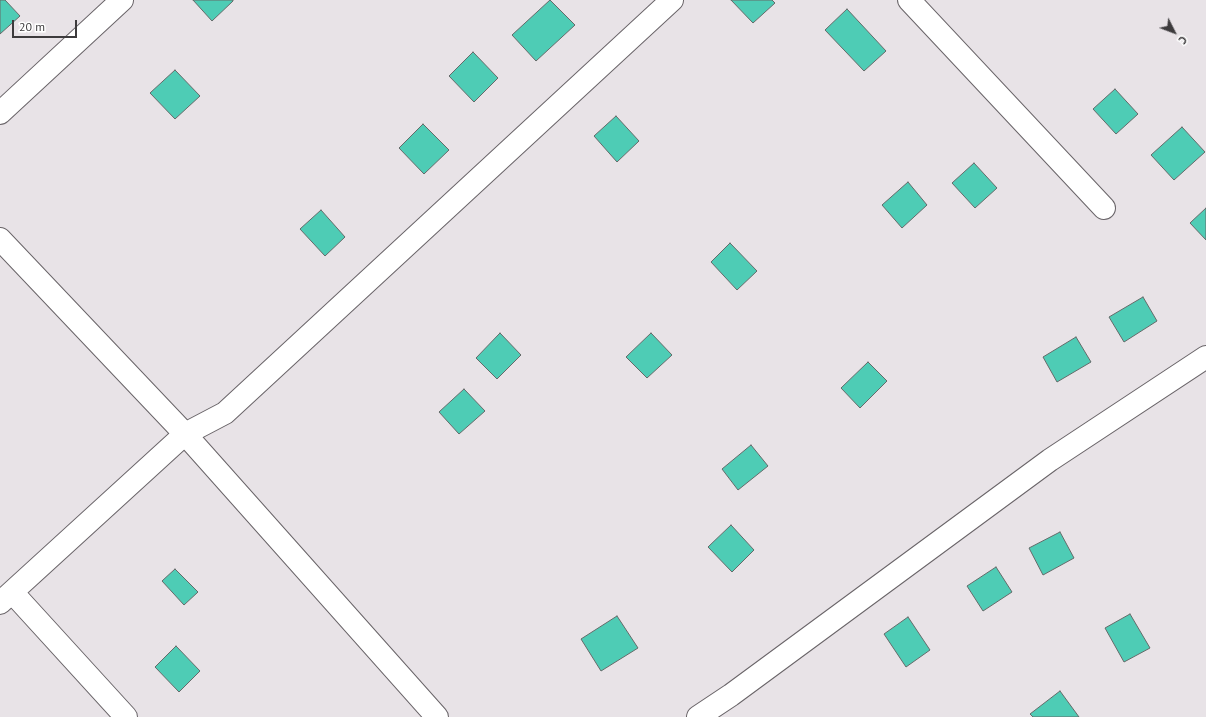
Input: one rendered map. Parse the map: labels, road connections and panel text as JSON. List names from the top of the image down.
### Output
{
  "scale_bar": "20 m",
  "north": "bottom right"
}
